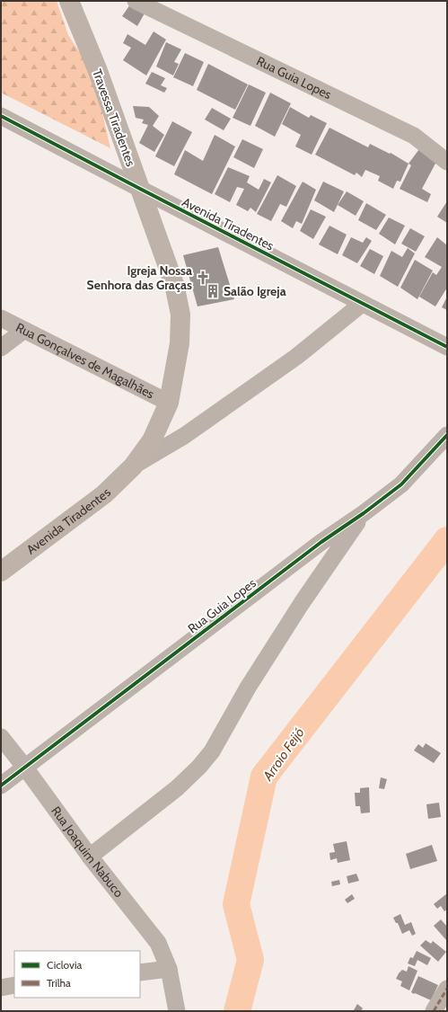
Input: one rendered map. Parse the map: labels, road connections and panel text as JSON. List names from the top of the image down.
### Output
{
  "streets": {
    "main road": ["Travessa Tiradentes", "Avenida Tiradentes"],
    "street": ["Rua Guia Lopes", "Rua Gonçalves de Magalhães", "Rua Joaquim Nabuco"]
  },
  "crossings": [
    ["Rua Guia Lopes", "Rua Joaquim Nabuco"],
    ["Travessa Tiradentes", "Avenida Tiradentes"],
    ["Travessa Tiradentes", "Rua Gonçalves de Magalhães"],
    ["Avenida Tiradentes", "Rua Gonçalves de Magalhães"]
  ],
  "water": ["Arroio Feijó"],
  "places": {
    "church": ["Igreja Nossa Senhora das Graças"],
    "building": ["Salão Igreja"]
  },
  "legend": ["Ciclovia", "Trilha"]
}
